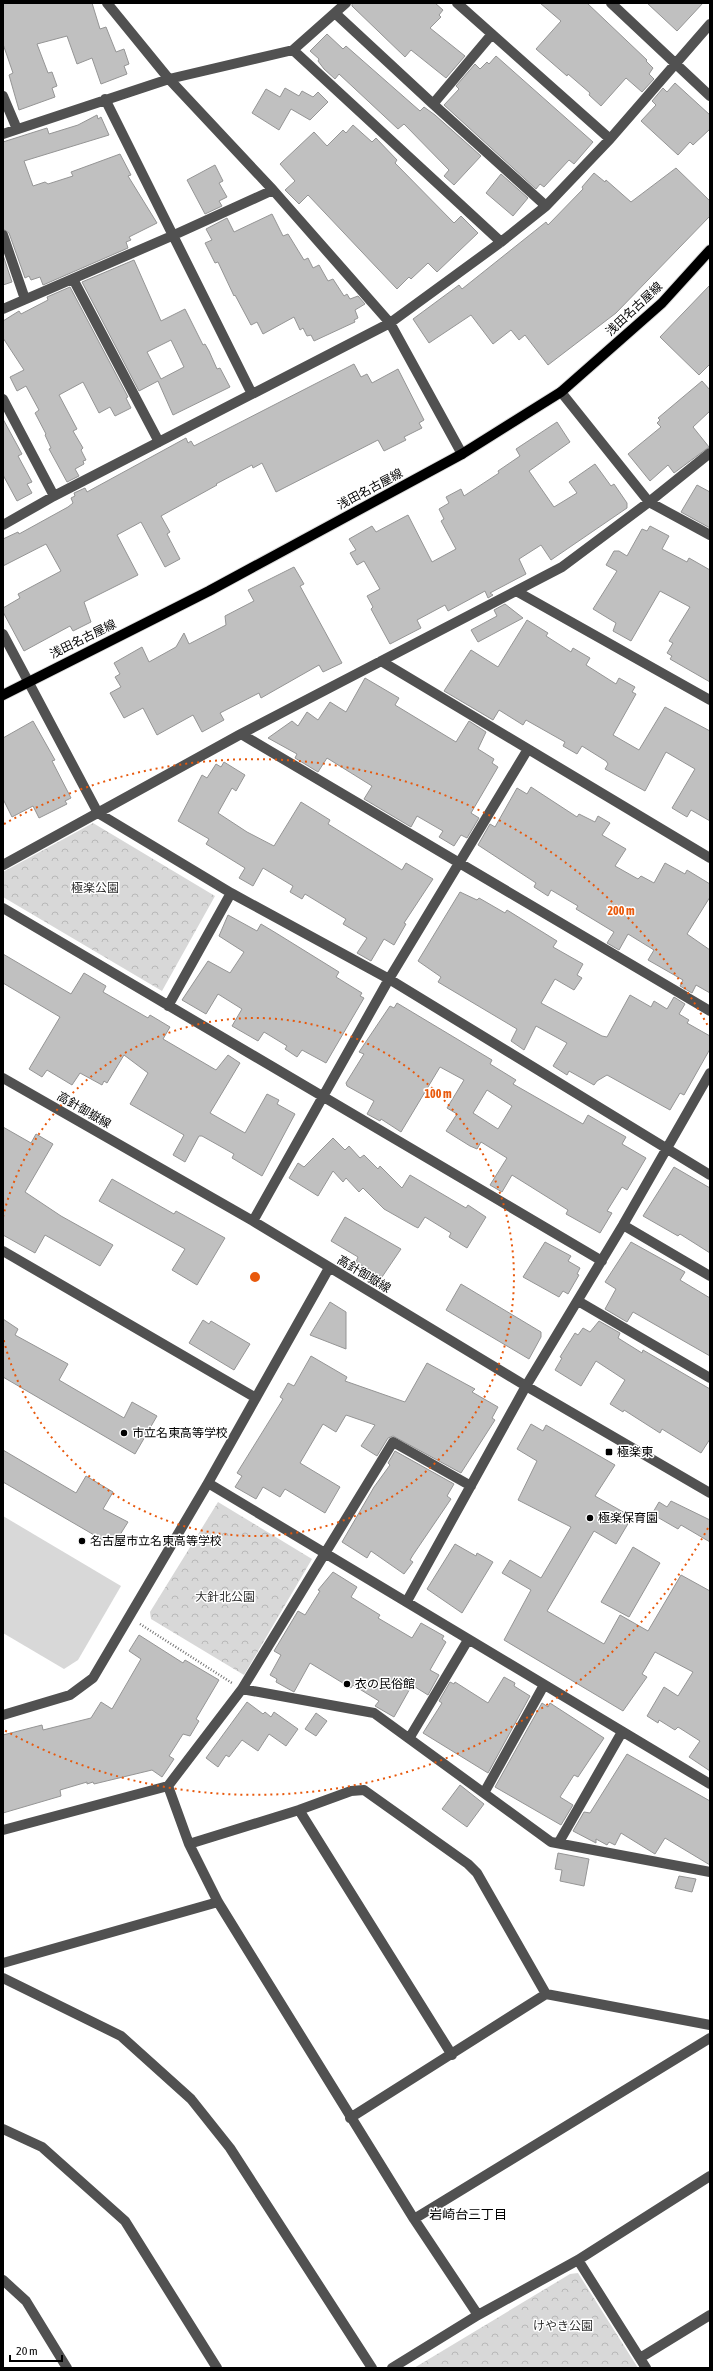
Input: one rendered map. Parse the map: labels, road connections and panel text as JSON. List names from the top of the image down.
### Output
{
  "streets": {
    "main road": ["浅田名古屋線"],
    "street": ["高針御嶽線"]
  },
  "districts": ["岩崎台三丁目"],
  "parks": ["極楽公園", "大針北公園", "けやき公園"],
  "places": {
    "other": [
      "市立名東高等学校",
      "極楽保育園",
      "名古屋市立名東高等学校",
      "衣の民俗館"
    ],
    "transit": ["極楽東"]
  },
  "scale_bar": "20 m",
  "rings": ["200 m", "100 m"]
}
